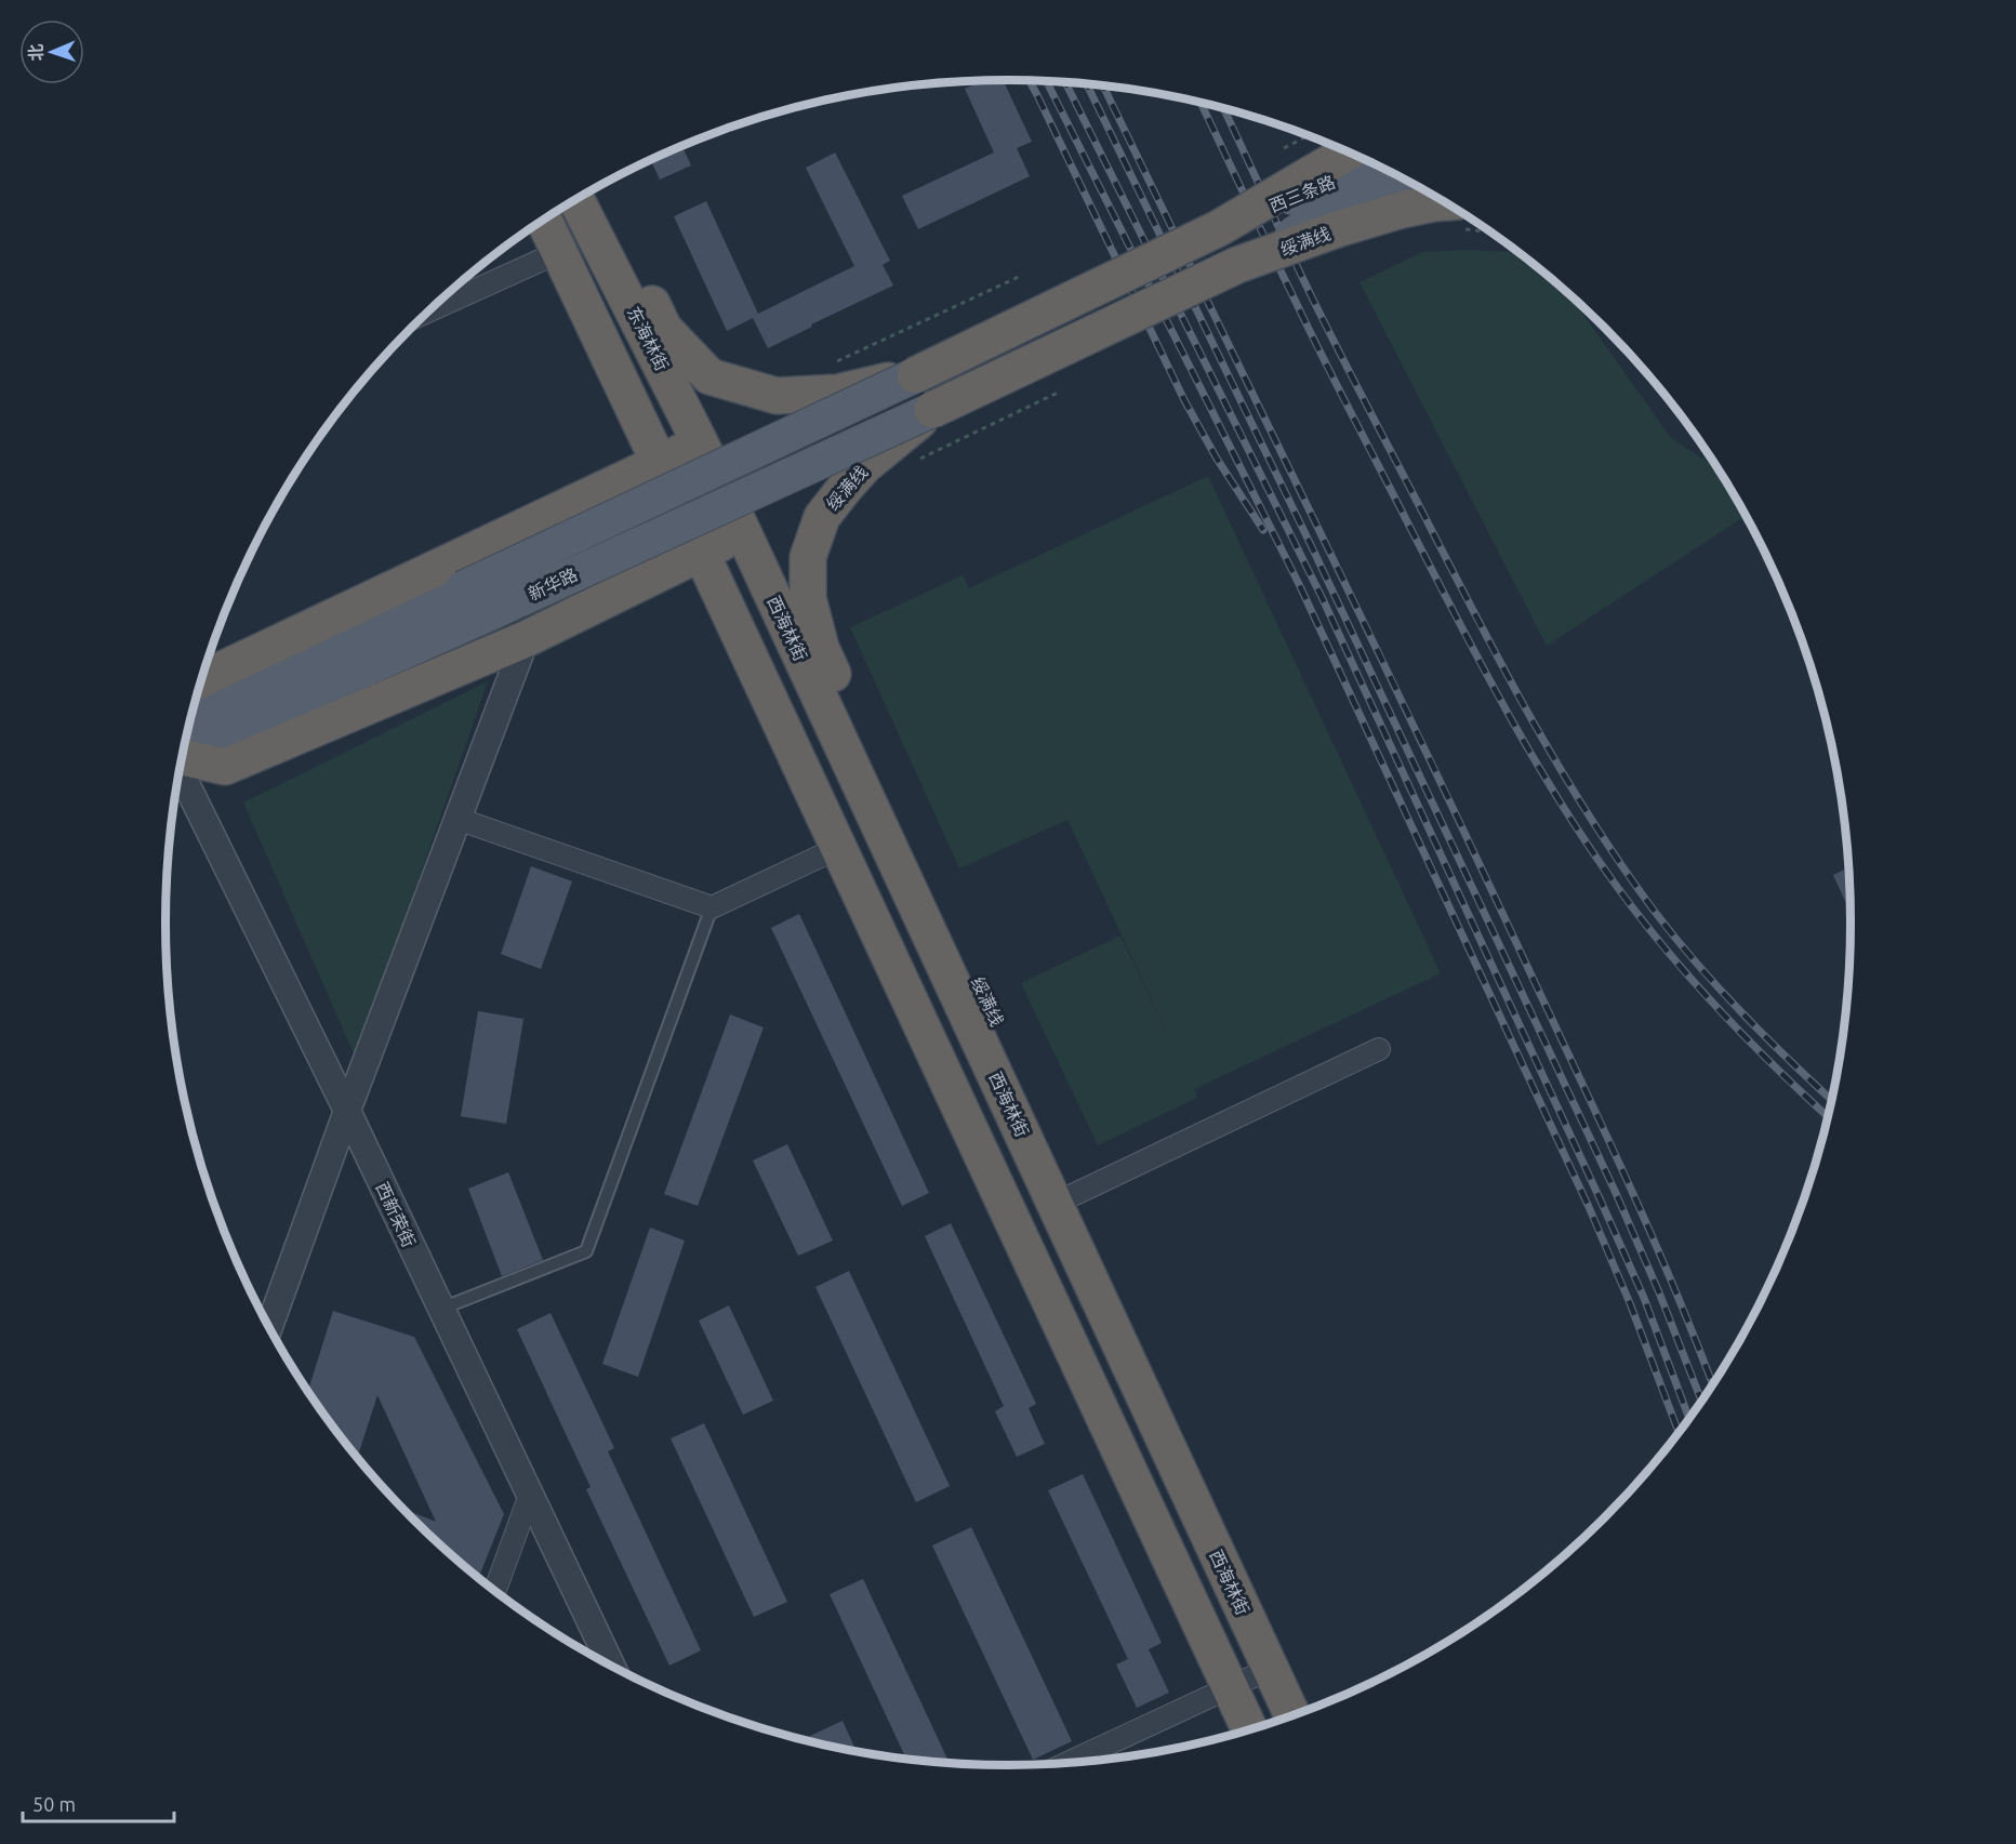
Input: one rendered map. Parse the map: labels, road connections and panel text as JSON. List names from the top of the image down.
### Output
{
  "streets": {
    "highway": ["绥满线", "东海林街", "西海林街"],
    "main road": ["西三条路", "新华路"],
    "street": ["西新荣街"]
  },
  "crossings": [
    ["西三条路", "绥满线"],
    ["绥满线", "新华路"],
    ["绥满线", "西海林街"],
    ["东海林街", "西海林街"]
  ],
  "scale_bar": "50 m",
  "north": "left"
}
